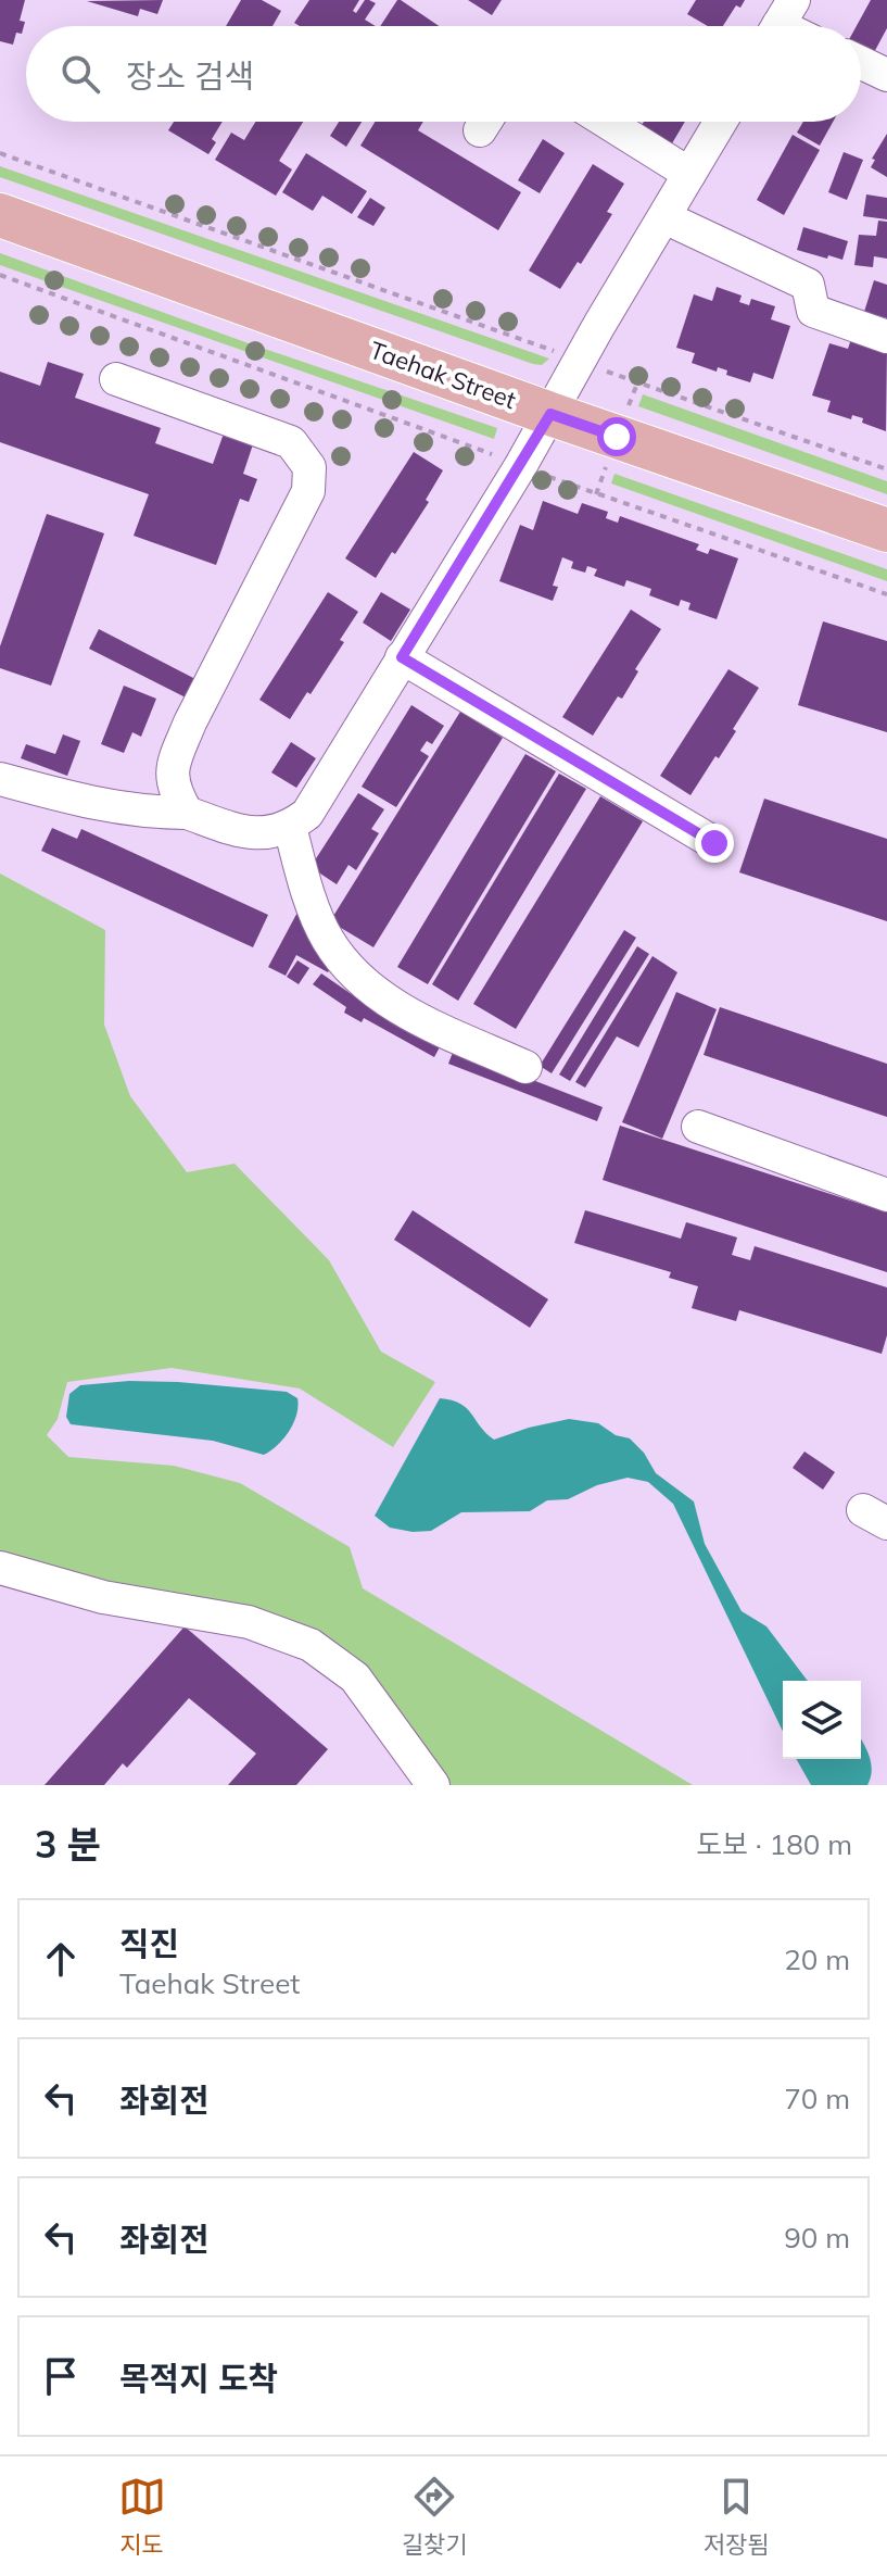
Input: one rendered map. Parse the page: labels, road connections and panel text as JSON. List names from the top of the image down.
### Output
{
  "streets": {
    "main road": ["Taehak Street"]
  },
  "page": {
    "search": "장소 검색",
    "heading": ["3 분", "도보 · 180 m"],
    "list": [
      ["직진", "Taehak Street", "20 m"],
      ["좌회전", "70 m"],
      ["좌회전", "90 m"],
      "목적지 도착"
    ],
    "nav": ["지도", "길찾기", "저장됨"]
  }
}
